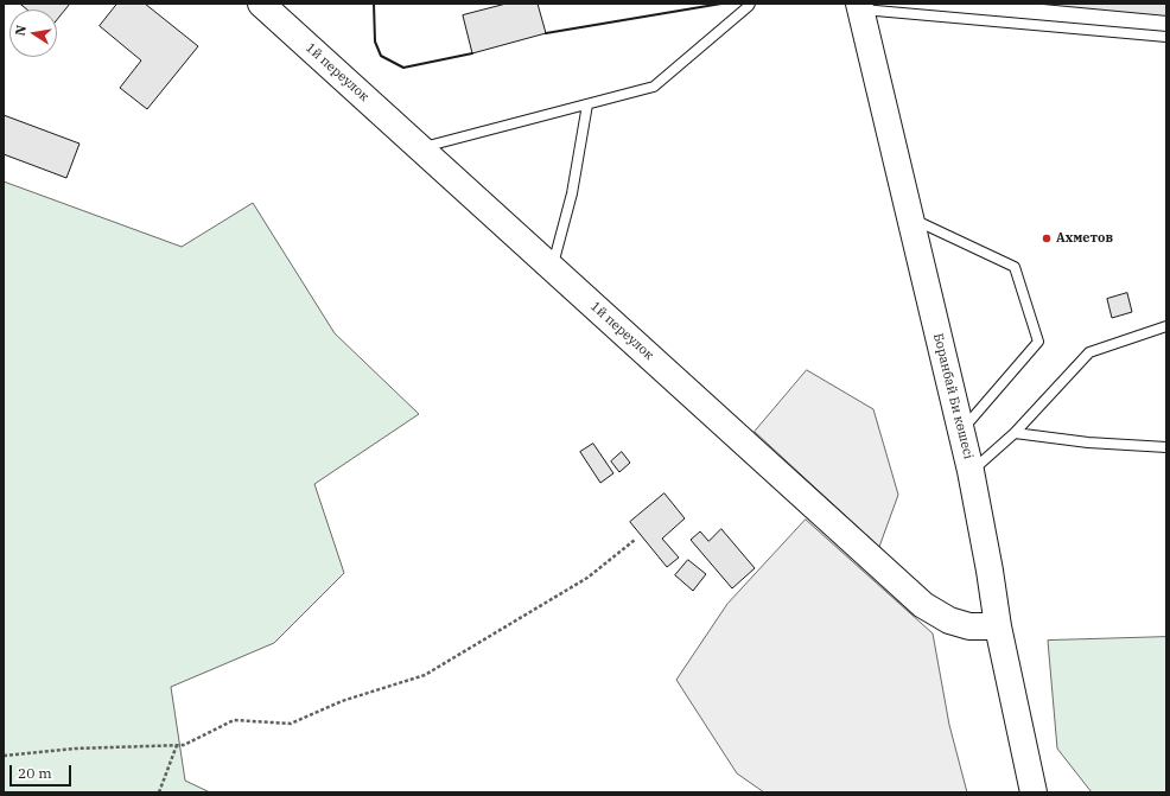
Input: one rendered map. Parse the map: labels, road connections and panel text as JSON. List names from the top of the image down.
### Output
{
  "streets": {
    "street": ["1й переулок", "Боранбай Би көшесі"]
  },
  "crossings": [
    ["1й переулок", "Боранбай Би көшесі"]
  ],
  "places": ["Ахметов"],
  "scale_bar": "20 m",
  "north": "left"
}
